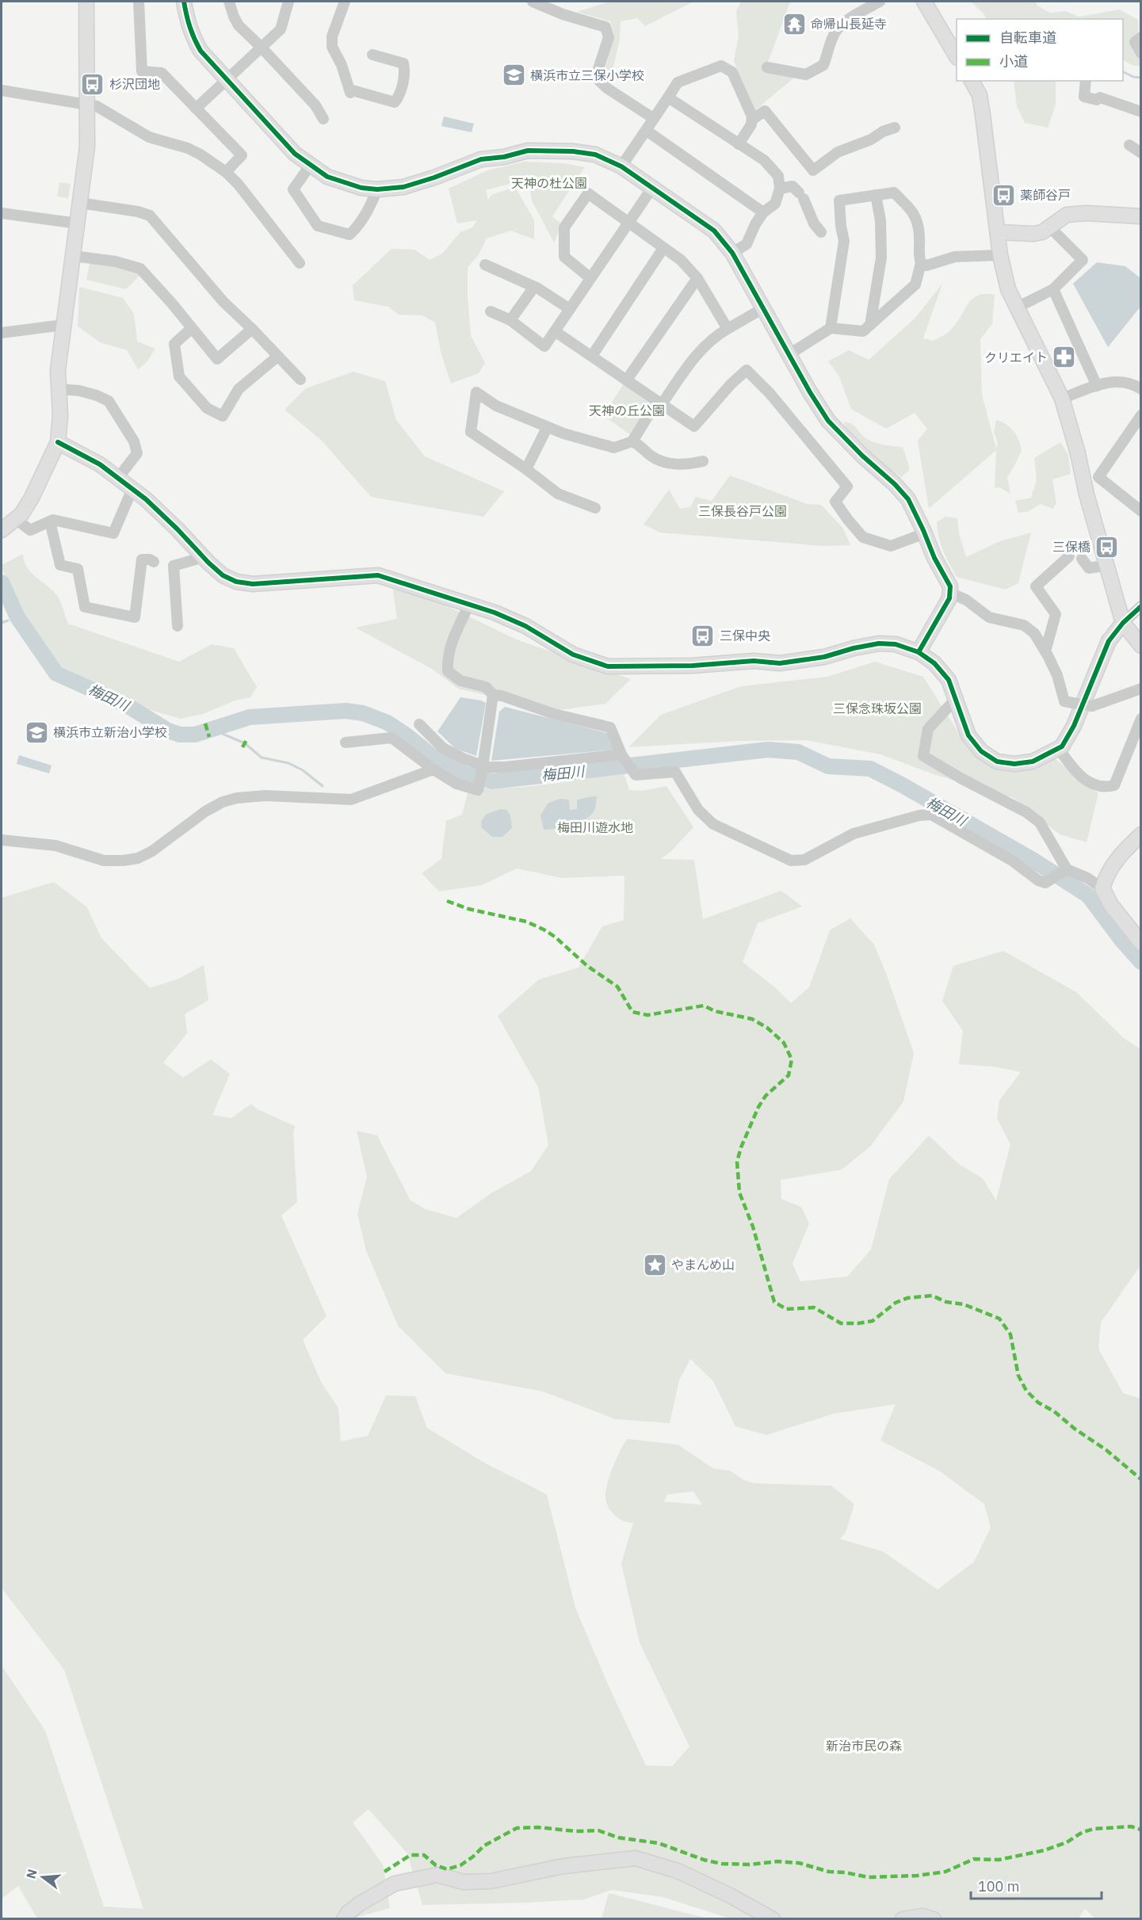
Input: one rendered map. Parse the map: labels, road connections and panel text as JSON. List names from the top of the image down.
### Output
{
  "water": ["梅田川"],
  "parks": [
    "天神の杜公園",
    "天神の丘公園",
    "三保長谷戸公園",
    "三保念珠坂公園",
    "梅田川遊水地",
    "新治市民の森"
  ],
  "places": {
    "temple": ["命帰山長延寺"],
    "school or university": ["横浜市立三保小学校", "横浜市立新治小学校"],
    "bus stop": [
      "杉沢団地",
      "薬師谷戸",
      "三保橋",
      "三保中央"
    ],
    "pharmacy": ["クリエイト"],
    "place": ["やまんめ山"]
  },
  "legend": ["自転車道", "小道"],
  "scale_bar": "100 m",
  "north": "left"
}
